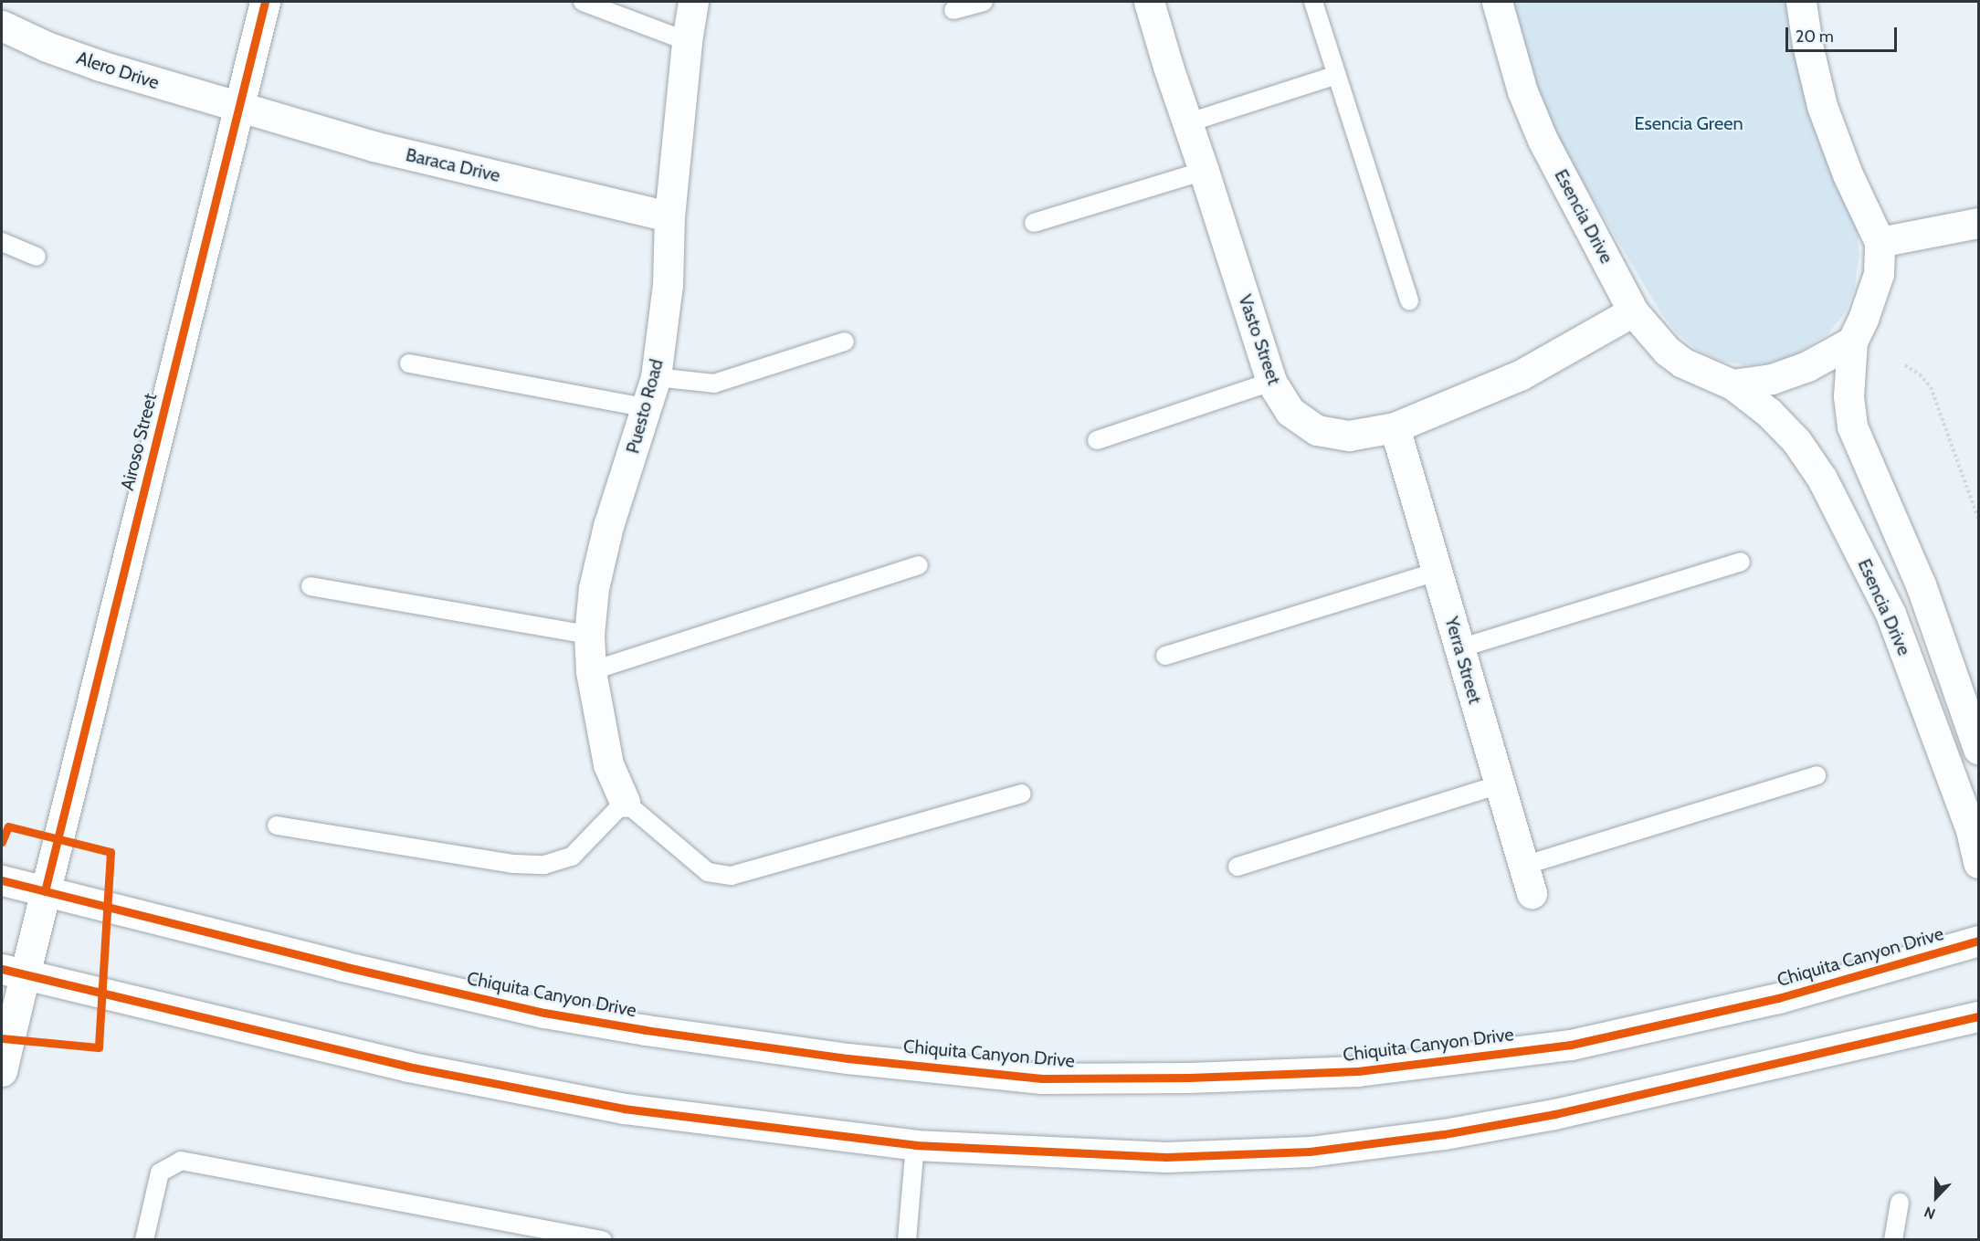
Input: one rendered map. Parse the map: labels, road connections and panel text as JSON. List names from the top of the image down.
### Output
{
  "streets": {
    "street": [
      "Alero Drive",
      "Baraca Drive",
      "Esencia Drive",
      "Vasto Street",
      "Puesto Road",
      "Airoso Street",
      "Yerra Street",
      "Chiquita Canyon Drive"
    ]
  },
  "crossings": [
    ["Alero Drive", "Baraca Drive"],
    ["Alero Drive", "Airoso Street"],
    ["Baraca Drive", "Puesto Road"],
    ["Baraca Drive", "Airoso Street"],
    ["Esencia Drive", "Vasto Street"],
    ["Vasto Street", "Yerra Street"],
    ["Airoso Street", "Chiquita Canyon Drive"]
  ],
  "parks": ["Esencia Green"],
  "scale_bar": "20 m",
  "north": "bottom"
}
